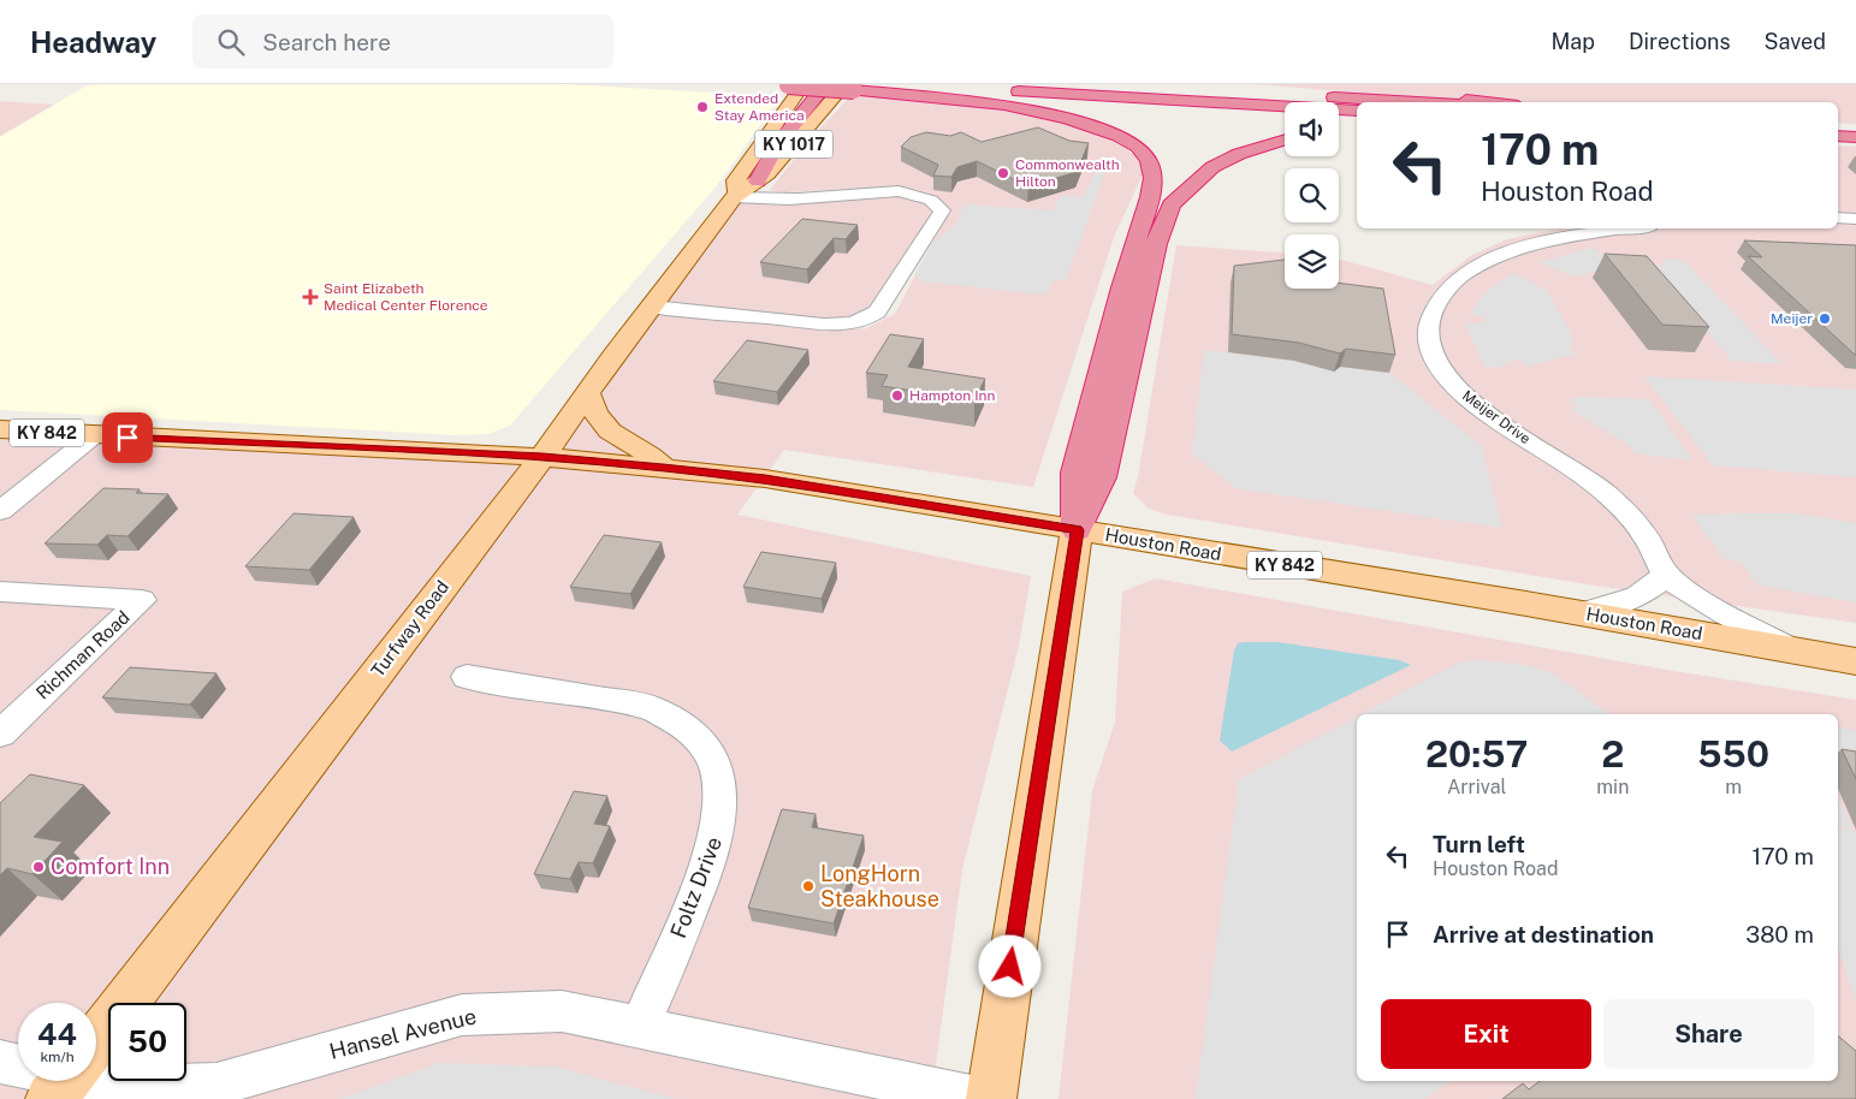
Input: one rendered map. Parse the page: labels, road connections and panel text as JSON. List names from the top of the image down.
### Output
{
  "streets": {
    "main road": [
      "KY 1017",
      "KY 842",
      "Houston Road",
      "Turfway Road"
    ],
    "street": [
      "Meijer Drive",
      "Richman Road",
      "Foltz Drive",
      "Hansel Avenue"
    ]
  },
  "crossings": [
    ["Meijer Drive", "Houston Road"],
    ["Houston Road", "Turfway Road"],
    ["Foltz Drive", "Hansel Avenue"]
  ],
  "places": {
    "other": [
      "Extended Stay America",
      "Commonwealth Hilton",
      "Meijer",
      "Hampton Inn",
      "Comfort Inn",
      "LongHorn Steakhouse"
    ],
    "health": ["Saint Elizabeth Medical Center Florence"]
  },
  "page": {
    "header": "Headway",
    "search": "Search here",
    "nav": ["Map", "Directions", "Saved"],
    "turn": ["170 m", "Houston Road"],
    "eta": [
      "20:57",
      "Arrival",
      "2",
      "min",
      "550",
      "m"
    ],
    "list": [
      {
        "name": "Turn left",
        "note": "Houston Road",
        "value": "170 m"
      },
      {
        "name": "Arrive at destination",
        "value": "380 m"
      }
    ],
    "buttons": ["Exit", "Share"],
    "speed": "44 km/h",
    "limit": "50"
  }
}
